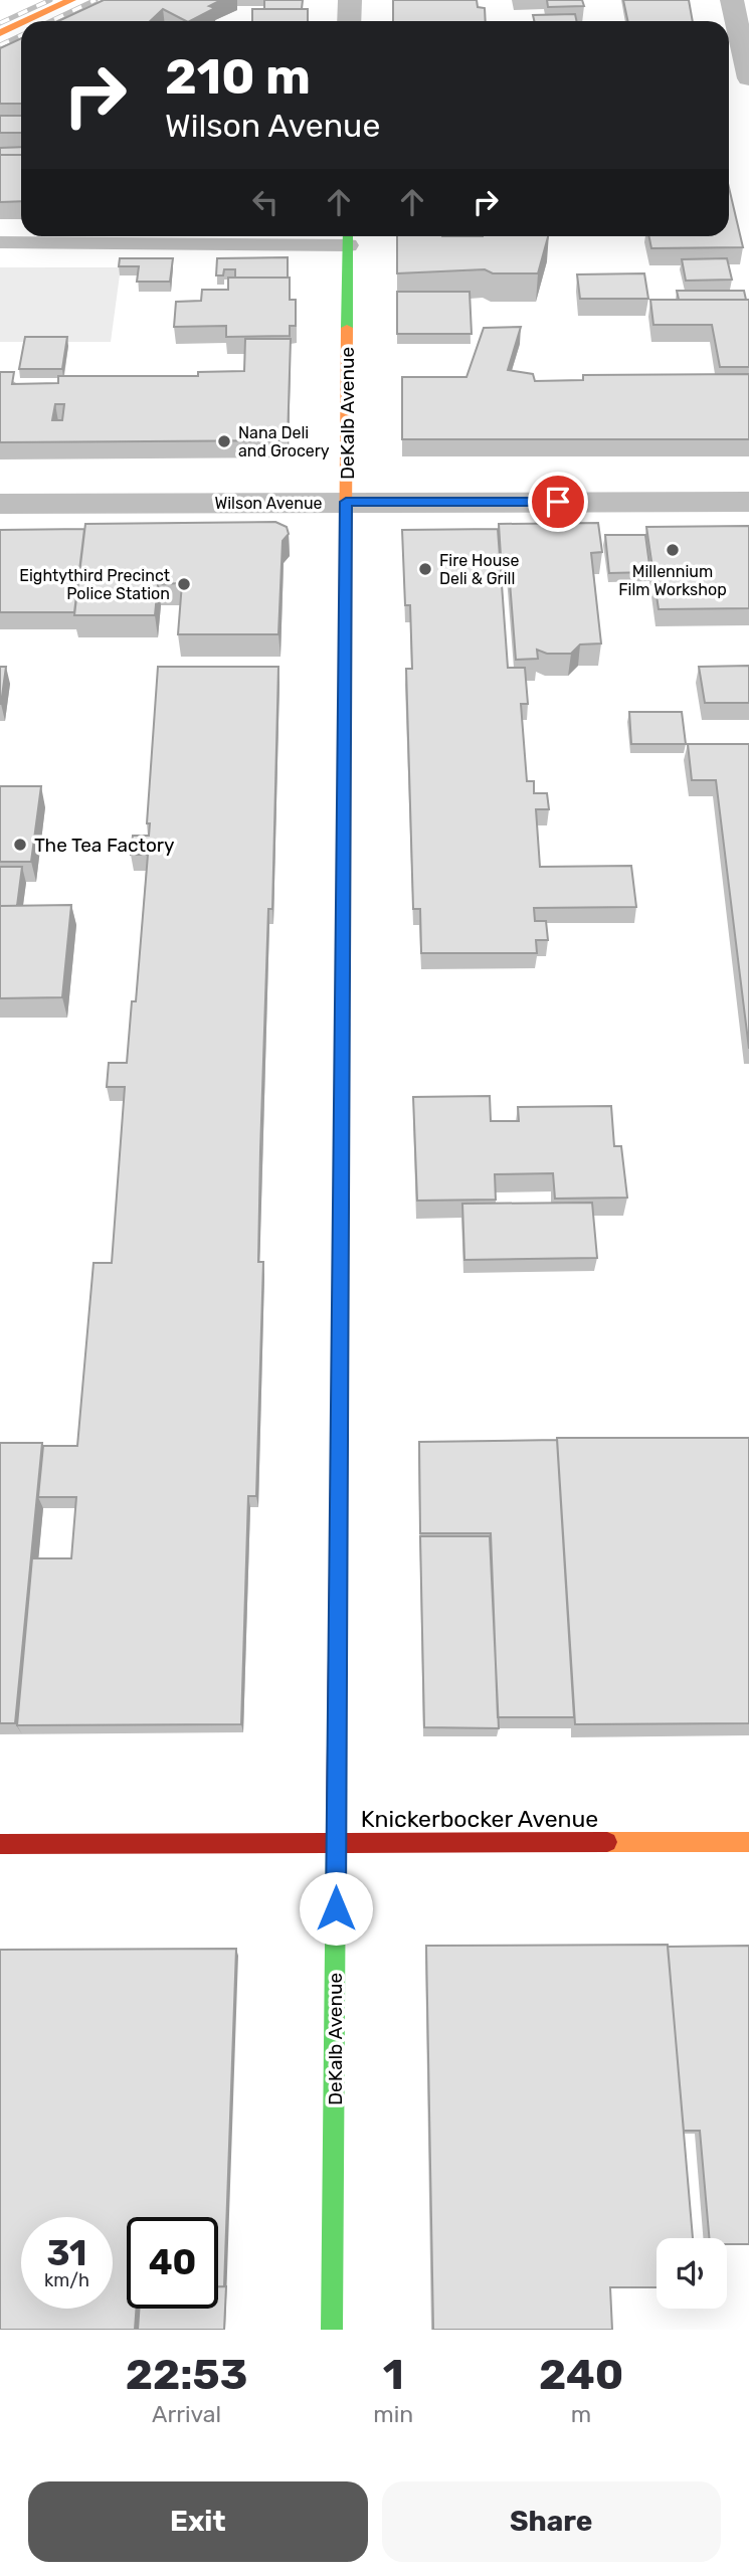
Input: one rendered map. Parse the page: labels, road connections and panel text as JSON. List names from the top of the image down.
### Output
{
  "streets": {
    "street": ["DeKalb Avenue", "Wilson Avenue", "Knickerbocker Avenue"]
  },
  "crossings": [
    ["DeKalb Avenue", "Wilson Avenue"],
    ["DeKalb Avenue", "Knickerbocker Avenue"]
  ],
  "places": [
    "Nana Deli and Grocery",
    "Millennium Film Workshop",
    "Fire House Deli & Grill",
    "Eightythird Precinct Police Station",
    "The Tea Factory"
  ],
  "page": {
    "turn": ["210 m", "Wilson Avenue"],
    "speed": "31 km/h",
    "limit": "40",
    "eta": [
      "22:53",
      "Arrival",
      "1",
      "min",
      "240",
      "m"
    ],
    "buttons": ["Exit", "Share"]
  }
}
